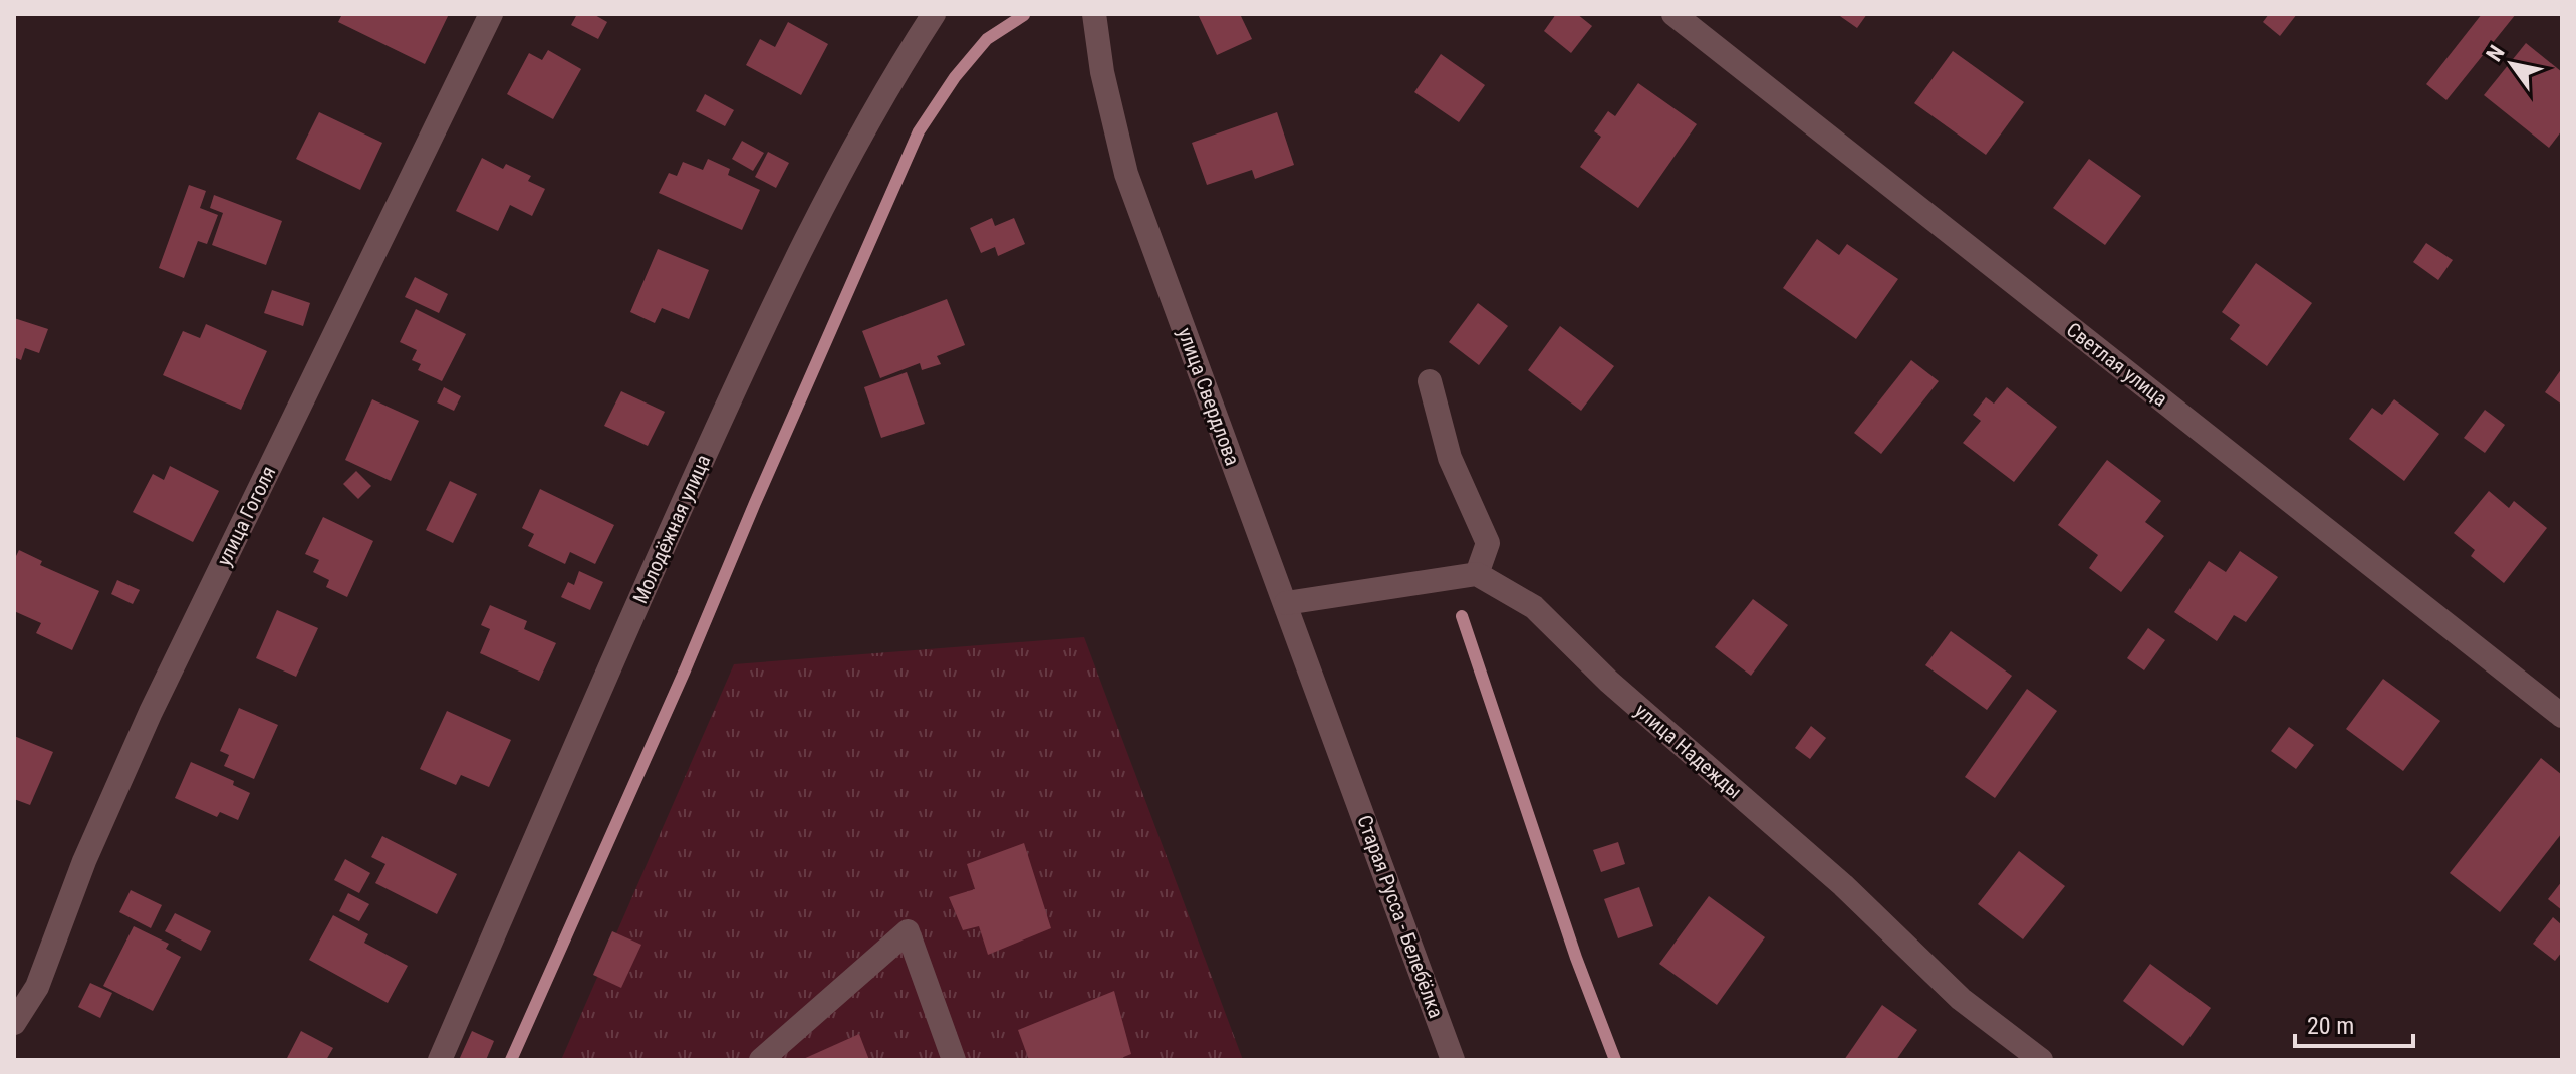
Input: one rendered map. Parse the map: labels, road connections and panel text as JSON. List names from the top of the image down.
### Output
{
  "streets": {
    "street": [
      "Светлая улица",
      "улица Свердлова",
      "улица Гоголя",
      "Молодёжная улица",
      "улица Надежды",
      "Старая Русса - Белебёлка"
    ]
  },
  "crossings": [
    ["улица Свердлова", "Старая Русса - Белебёлка"]
  ],
  "scale_bar": "20 m",
  "north": "top left"
}
